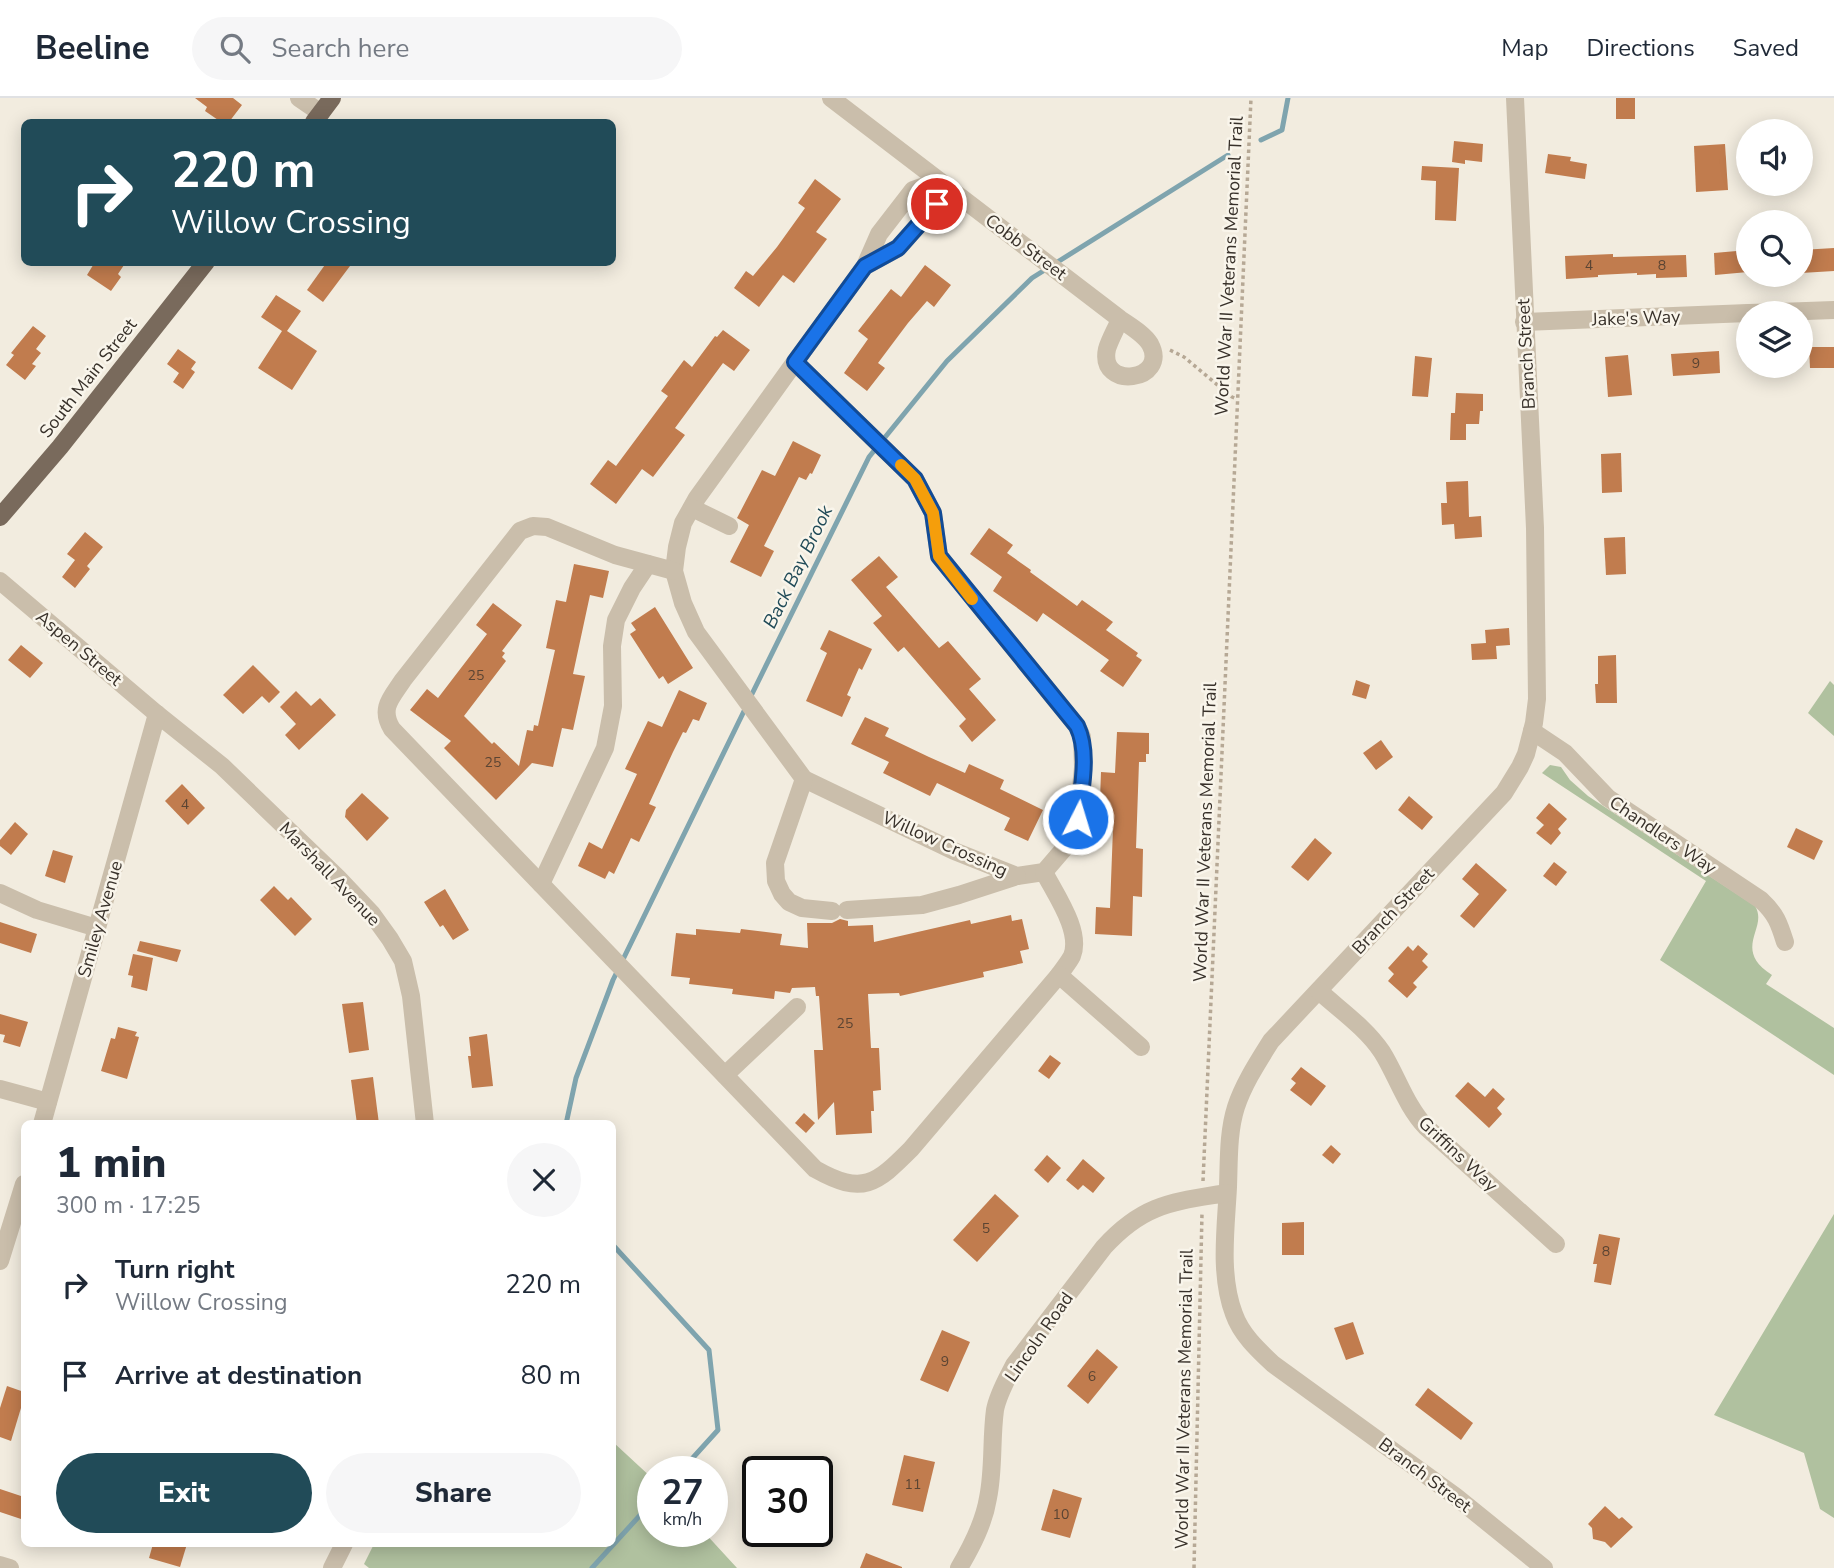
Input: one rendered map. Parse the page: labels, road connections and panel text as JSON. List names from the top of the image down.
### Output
{
  "streets": {
    "main road": ["South Main Street"],
    "street": [
      "Cobb Street",
      "Jake's Way",
      "Branch Street",
      "Aspen Street",
      "Chandlers Way",
      "Willow Crossing",
      "Marshall Avenue",
      "Smiley Avenue",
      "Griffins Way",
      "Lincoln Road"
    ],
    "path": ["World War II Veterans Memorial Trail"]
  },
  "crossings": [
    ["Cobb Street", "Willow Crossing"],
    ["World War II Veterans Memorial Trail", "Lincoln Road"],
    ["Jake's Way", "Branch Street"],
    ["Branch Street", "Chandlers Way"],
    ["Branch Street", "Griffins Way"],
    ["Branch Street", "Lincoln Road"],
    ["Aspen Street", "Marshall Avenue"],
    ["Aspen Street", "Smiley Avenue"],
    ["Marshall Avenue", "Smiley Avenue"]
  ],
  "water": ["Back Bay Brook"],
  "house_numbers": [
    "4",
    "8",
    "9",
    "25",
    "25",
    "4",
    "25",
    "5",
    "8",
    "9",
    "6",
    "11",
    "10"
  ],
  "page": {
    "header": "Beeline",
    "search": "Search here",
    "nav": ["Map", "Directions", "Saved"],
    "turn": ["220 m", "Willow Crossing"],
    "heading": ["1 min", "300 m · 17:25"],
    "list": [
      {
        "name": "Turn right",
        "note": "Willow Crossing",
        "value": "220 m"
      },
      {
        "name": "Arrive at destination",
        "value": "80 m"
      }
    ],
    "buttons": ["Exit", "Share"],
    "speed": "27 km/h",
    "limit": "30"
  }
}
